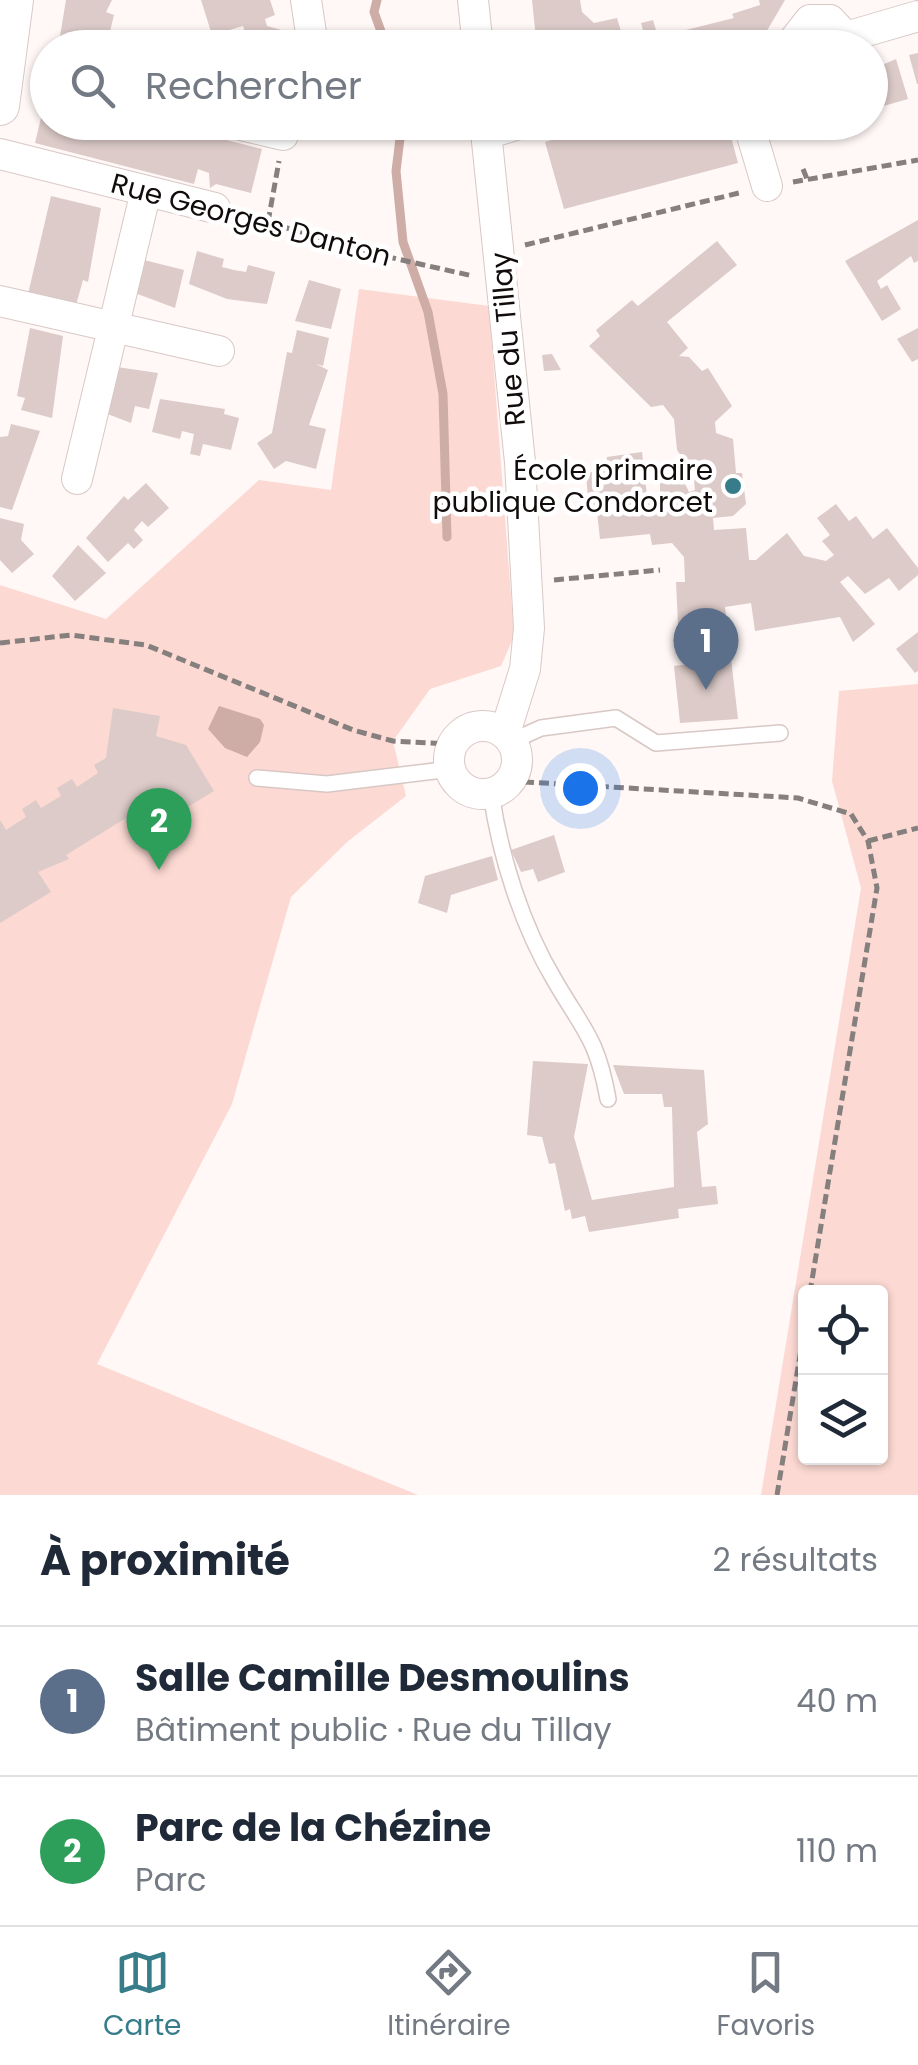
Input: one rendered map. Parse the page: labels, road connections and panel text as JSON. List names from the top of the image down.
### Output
{
  "streets": {
    "street": ["Rue Georges Danton", "Rue du Tillay"]
  },
  "crossings": [
    ["Rue Georges Danton", "Rue du Tillay"]
  ],
  "places": ["École primaire publique Condorcet"],
  "page": {
    "search": "Rechercher",
    "pins": ["1", "2"],
    "heading": ["À proximité", "2 résultats"],
    "list": [
      {
        "mark": "1",
        "name": "Salle Camille Desmoulins",
        "note": "Bâtiment public · Rue du Tillay",
        "value": "40 m"
      },
      {
        "mark": "2",
        "name": "Parc de la Chézine",
        "note": "Parc",
        "value": "110 m"
      }
    ],
    "nav": ["Carte", "Itinéraire", "Favoris"]
  }
}
